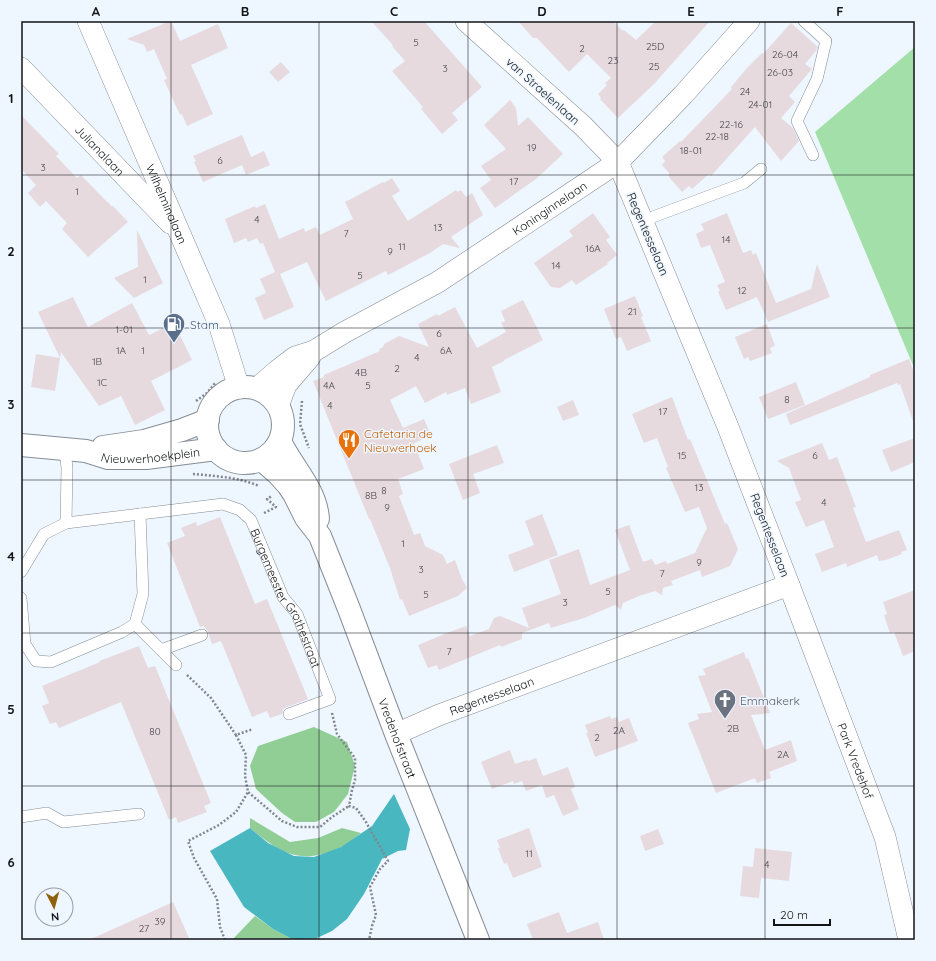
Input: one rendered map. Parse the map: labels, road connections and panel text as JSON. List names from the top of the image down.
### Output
{
  "streets": {
    "main road": ["Nieuwerhoekplein", "Vredehofstraat"],
    "street": [
      "van Straelenlaan",
      "Julianalaan",
      "Wilhelminalaan",
      "Koninginnelaan",
      "Regentesselaan",
      "Park Vredehof"
    ],
    "lane": ["Burgemeester Grothestraat"]
  },
  "crossings": [
    ["van Straelenlaan", "Koninginnelaan"],
    ["van Straelenlaan", "Regentesselaan"],
    ["Julianalaan", "Wilhelminalaan"],
    ["Wilhelminalaan", "Koninginnelaan"],
    ["Wilhelminalaan", "Nieuwerhoekplein"],
    ["Wilhelminalaan", "Vredehofstraat"],
    ["Koninginnelaan", "Regentesselaan"],
    ["Koninginnelaan", "Nieuwerhoekplein"],
    ["Koninginnelaan", "Vredehofstraat"],
    ["Regentesselaan", "Vredehofstraat"],
    ["Regentesselaan", "Park Vredehof"],
    ["Nieuwerhoekplein", "Vredehofstraat"]
  ],
  "places": {
    "fuel station": ["Stam"],
    "restaurant": ["Cafetaria de Nieuwerhoek"],
    "church": ["Emmakerk"]
  },
  "house_numbers": [
    "5",
    "25D",
    "2",
    "26-04",
    "23",
    "25",
    "3",
    "26-03",
    "24",
    "24-01",
    "22-16",
    "22-18",
    "19",
    "18-01",
    "6",
    "3",
    "17",
    "1",
    "4",
    "13",
    "7",
    "14",
    "11",
    "16A",
    "9",
    "14",
    "5",
    "1",
    "12",
    "21",
    "1-01",
    "6",
    "1A",
    "1",
    "6A",
    "4",
    "1B",
    "2",
    "4B",
    "1C",
    "4A",
    "5",
    "8",
    "4",
    "17",
    "15",
    "6",
    "13",
    "8",
    "8B",
    "4",
    "9",
    "1",
    "9",
    "3",
    "7",
    "5",
    "5",
    "3",
    "7",
    "2B",
    "2A",
    "80",
    "2",
    "2A",
    "11",
    "4",
    "39",
    "27"
  ],
  "scale_bar": "20 m",
  "north": "bottom",
  "grid": {
    "columns": [
      "A",
      "B",
      "C",
      "D",
      "E",
      "F"
    ],
    "rows": [
      "1",
      "2",
      "3",
      "4",
      "5",
      "6"
    ]
  }
}
